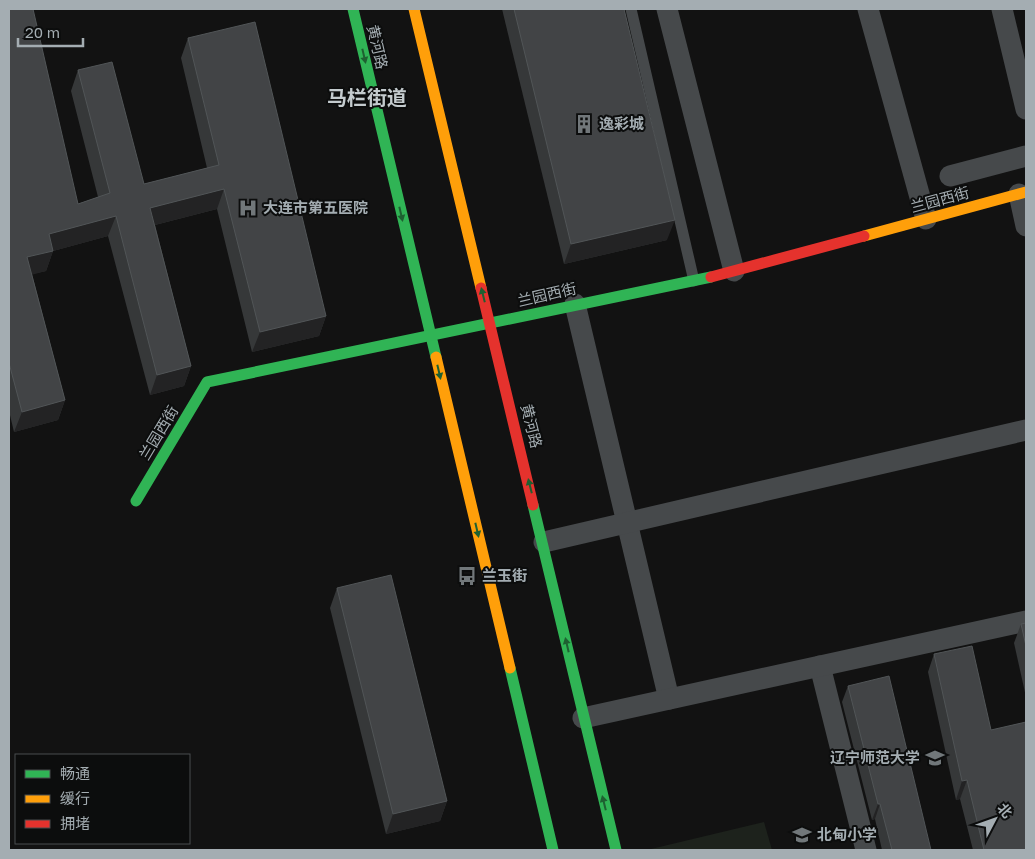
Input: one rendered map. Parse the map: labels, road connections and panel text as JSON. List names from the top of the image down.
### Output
{
  "streets": {
    "main road": ["黄河路", "兰园西街"]
  },
  "crossings": [
    ["黄河路", "兰园西街"]
  ],
  "districts": ["马栏街道"],
  "places": {
    "building": ["逸彩城"],
    "hospital": ["大连市第五医院"],
    "bus stop": ["兰玉街"],
    "school or university": ["辽宁师范大学", "北甸小学"]
  },
  "legend": ["畅通", "缓行", "拥堵"],
  "scale_bar": "20 m",
  "north": "top right"
}
